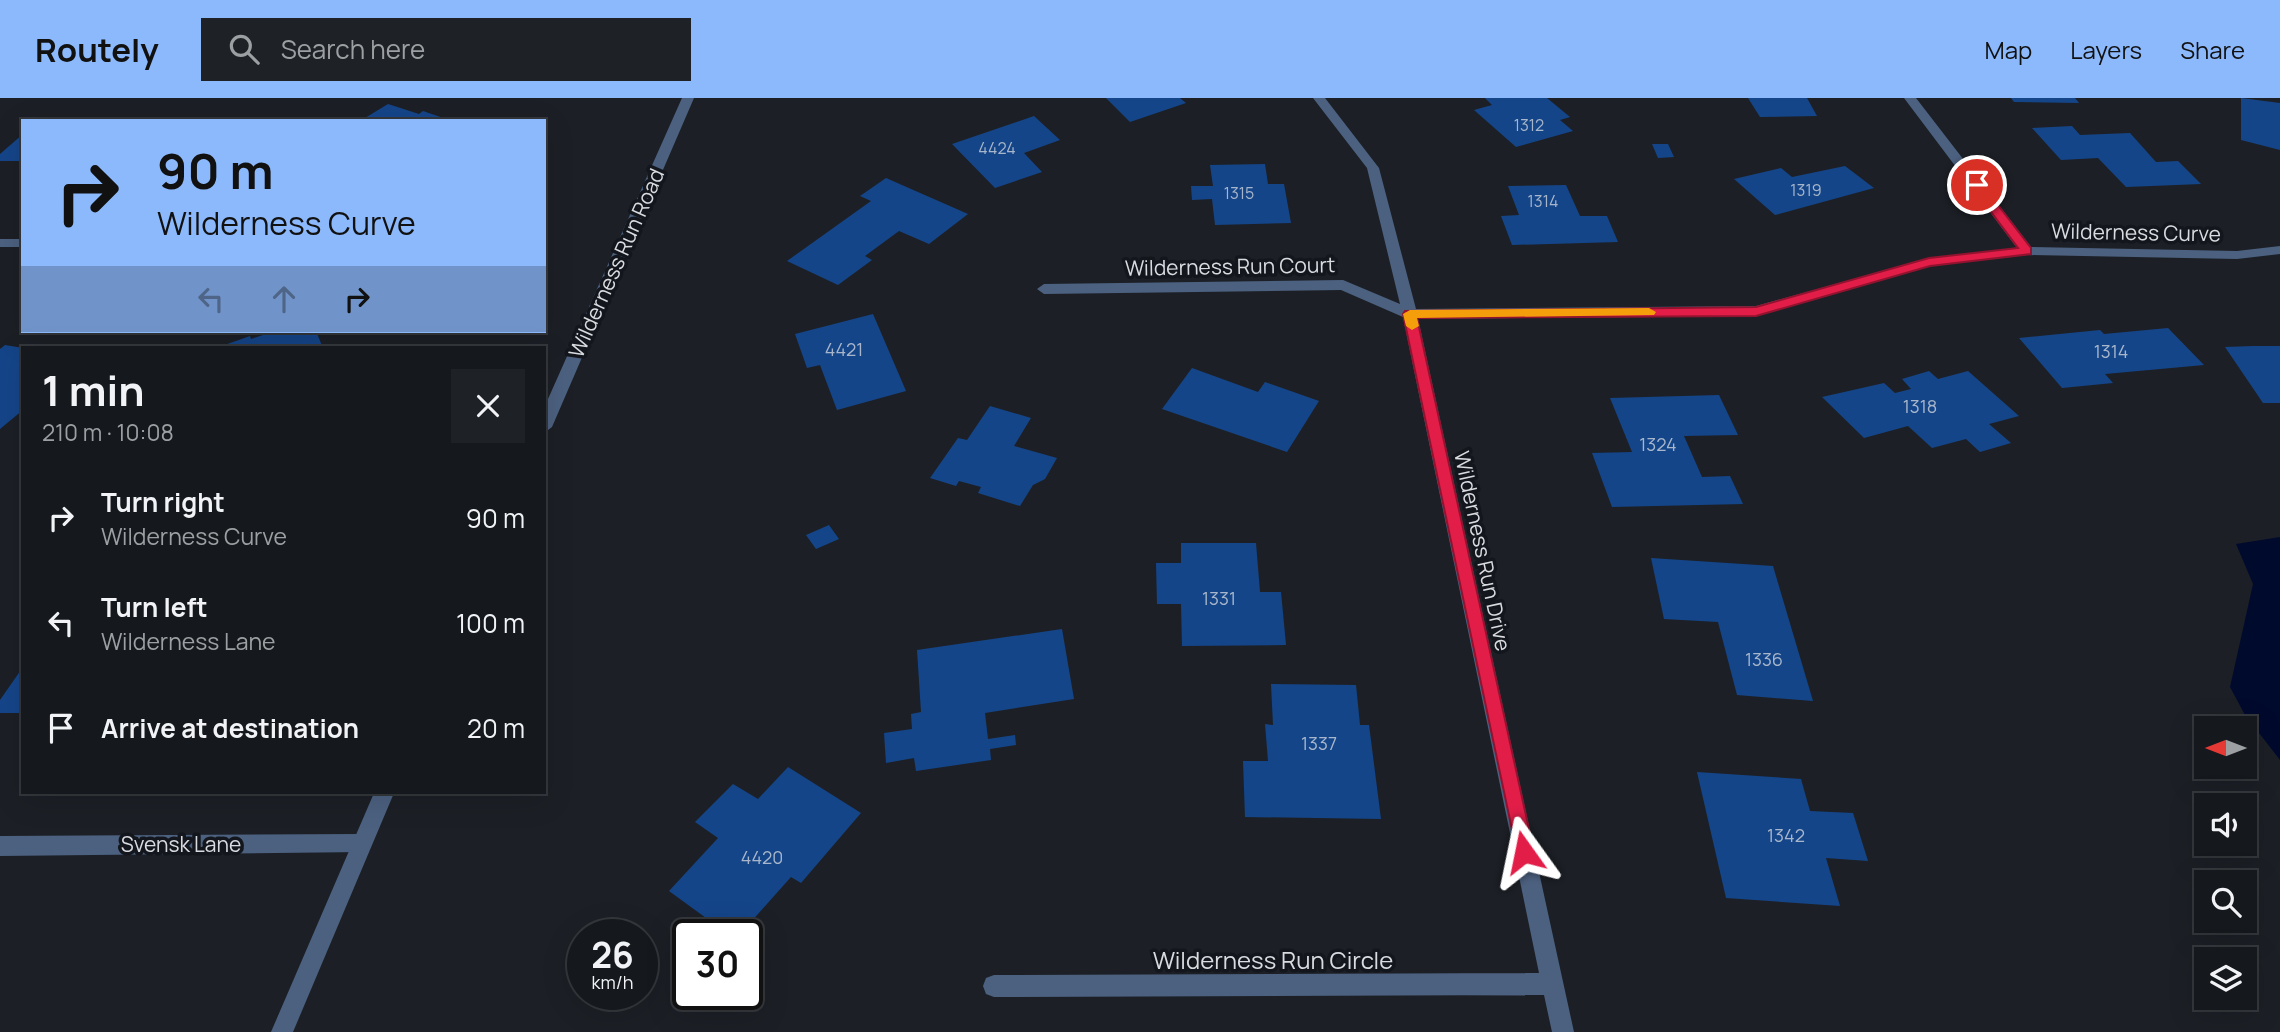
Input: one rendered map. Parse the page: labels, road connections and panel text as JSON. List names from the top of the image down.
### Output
{
  "streets": {
    "street": [
      "Wilderness Curve",
      "Wilderness Run Road",
      "Wilderness Run Court",
      "Wilderness Run Drive",
      "Svensk Lane",
      "Wilderness Run Circle"
    ]
  },
  "crossings": [
    ["Wilderness Curve", "Wilderness Run Court"],
    ["Wilderness Curve", "Wilderness Run Drive"],
    ["Wilderness Run Court", "Wilderness Run Drive"],
    ["Wilderness Run Drive", "Wilderness Run Circle"]
  ],
  "house_numbers": [
    "1312",
    "4424",
    "1319",
    "1315",
    "1314",
    "4421",
    "1314",
    "1318",
    "1324",
    "1331",
    "1336",
    "1337",
    "1342",
    "4420"
  ],
  "north": "left",
  "page": {
    "header": "Routely",
    "search": "Search here",
    "nav": ["Map", "Layers", "Share"],
    "turn": ["90 m", "Wilderness Curve"],
    "heading": ["1 min", "210 m · 10:08"],
    "list": [
      {
        "name": "Turn right",
        "note": "Wilderness Curve",
        "value": "90 m"
      },
      {
        "name": "Turn left",
        "note": "Wilderness Lane",
        "value": "100 m"
      },
      {
        "name": "Arrive at destination",
        "value": "20 m"
      }
    ],
    "speed": "26 km/h",
    "limit": "30"
  }
}
